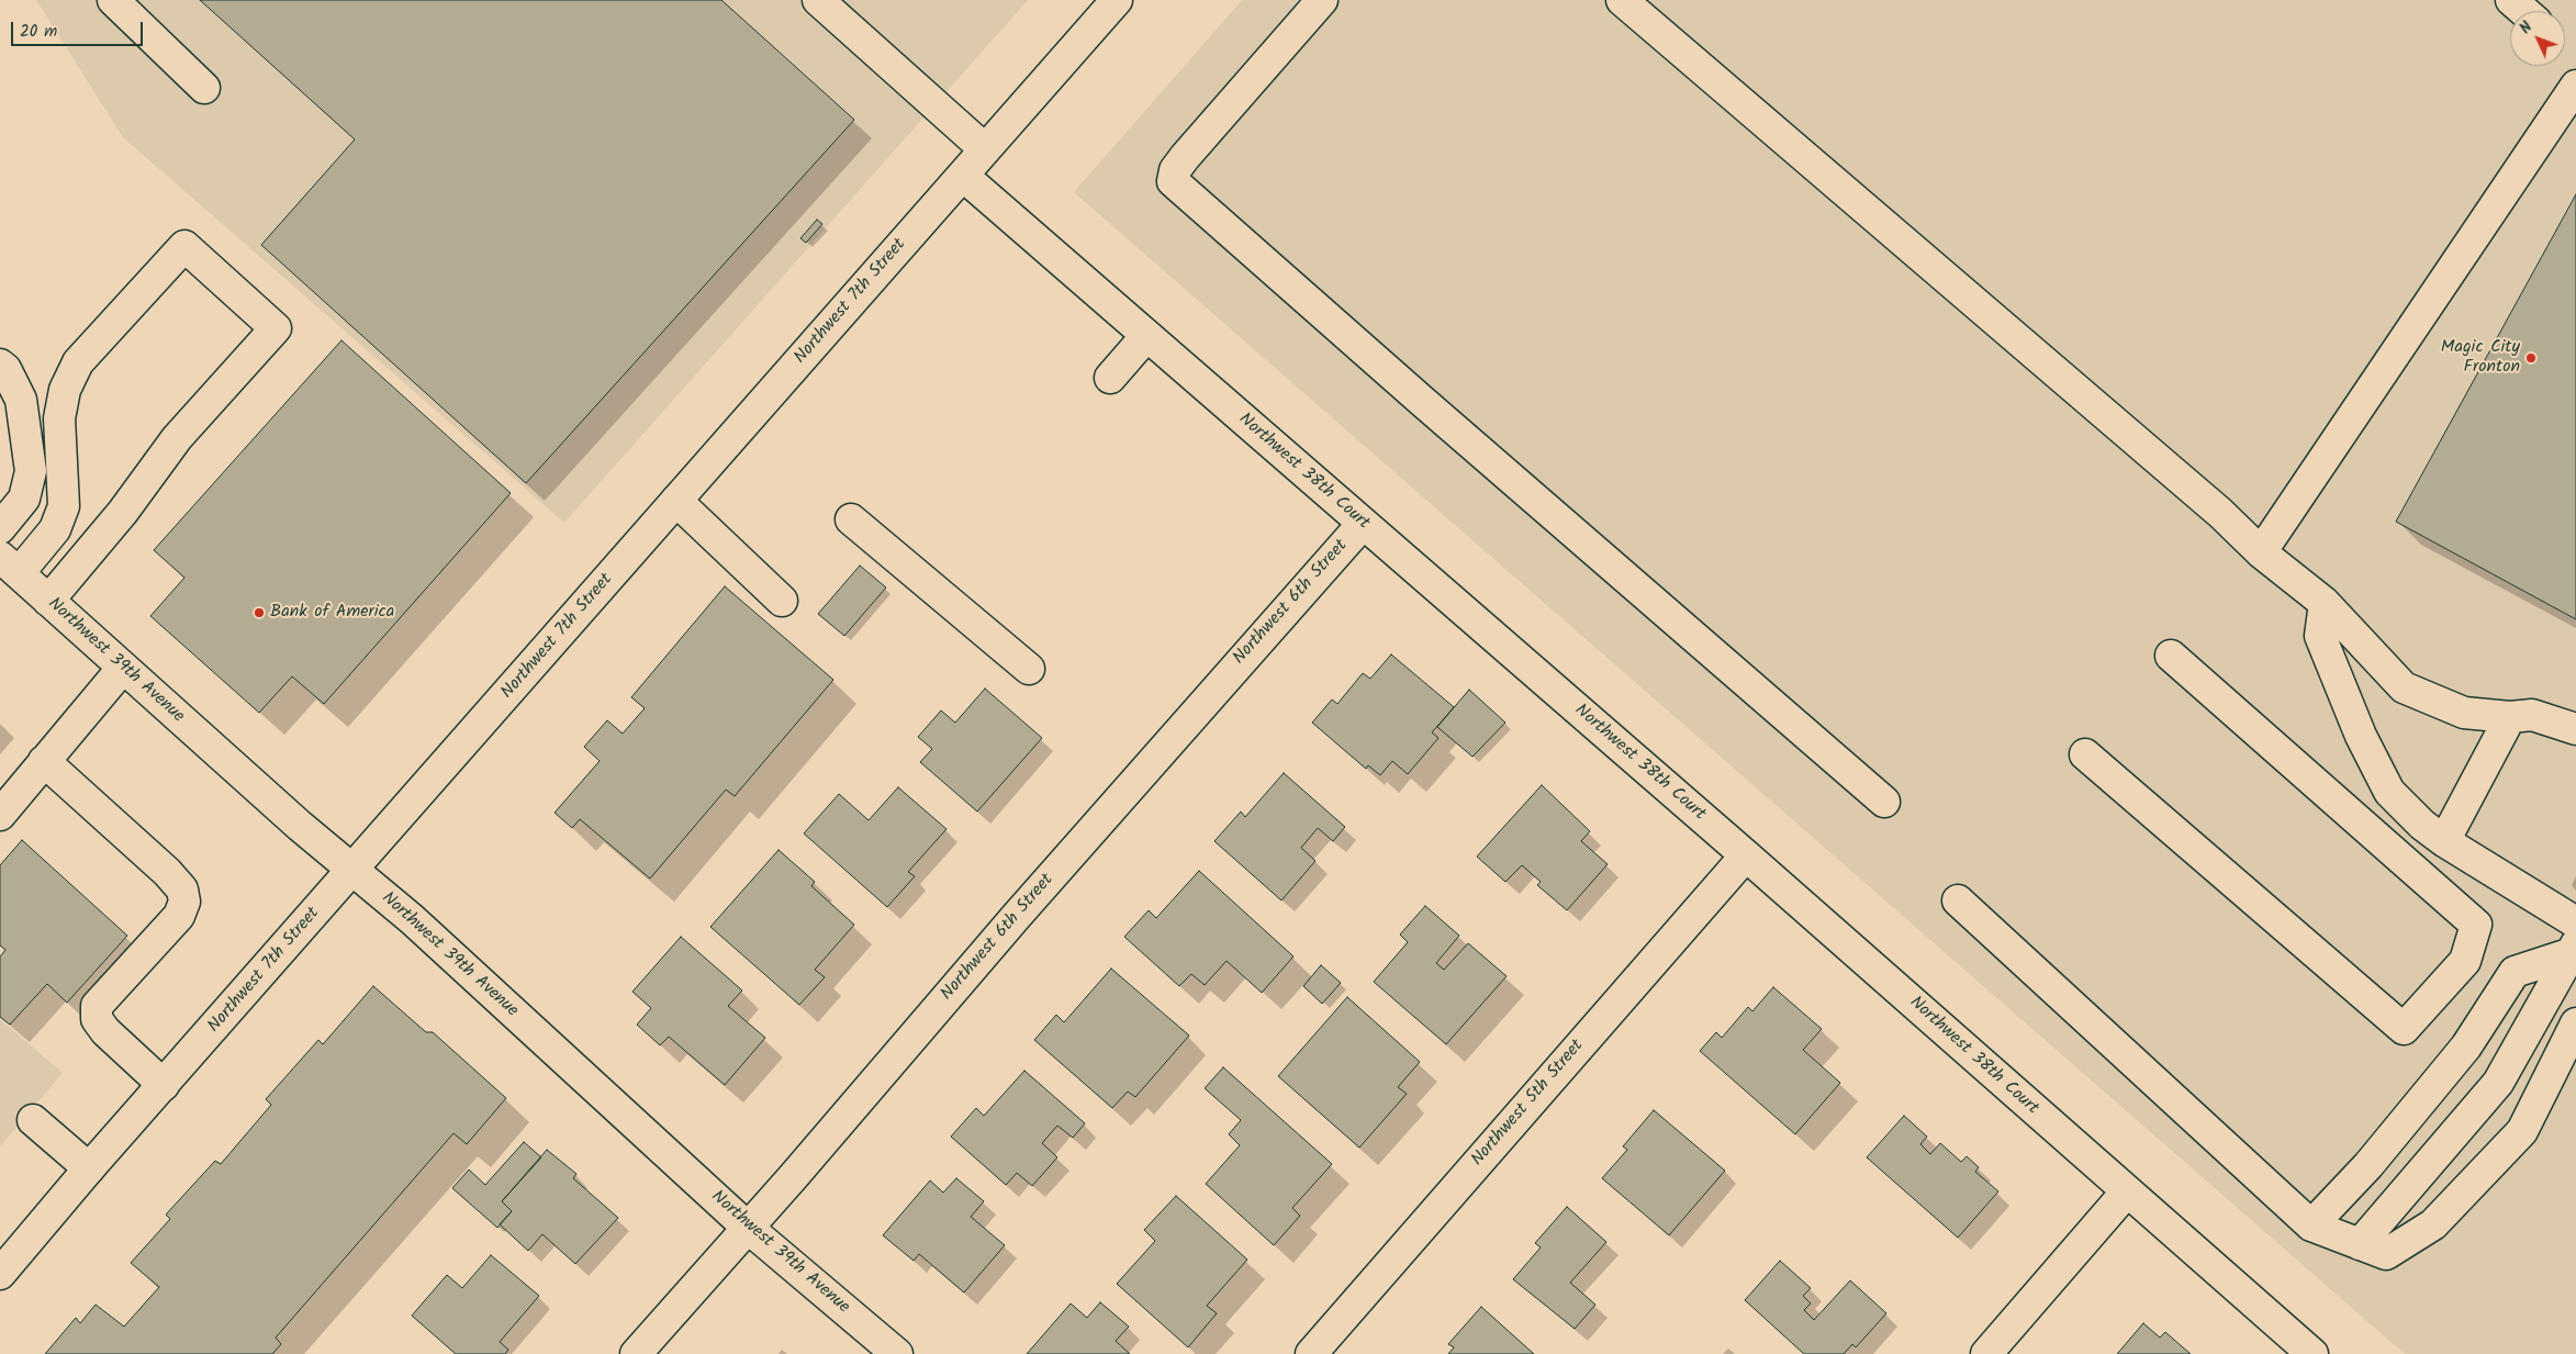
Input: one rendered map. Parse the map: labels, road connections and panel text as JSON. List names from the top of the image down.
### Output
{
  "streets": {
    "street": [
      "Northwest 7th Street",
      "Northwest 38th Court",
      "Northwest 6th Street",
      "Northwest 39th Avenue",
      "Northwest 5th Street"
    ]
  },
  "crossings": [
    ["Northwest 7th Street", "Northwest 38th Court"],
    ["Northwest 7th Street", "Northwest 39th Avenue"],
    ["Northwest 38th Court", "Northwest 6th Street"],
    ["Northwest 38th Court", "Northwest 5th Street"],
    ["Northwest 6th Street", "Northwest 39th Avenue"]
  ],
  "places": ["Magic City Fronton", "Bank of America"],
  "scale_bar": "20 m",
  "north": "top left"
}
